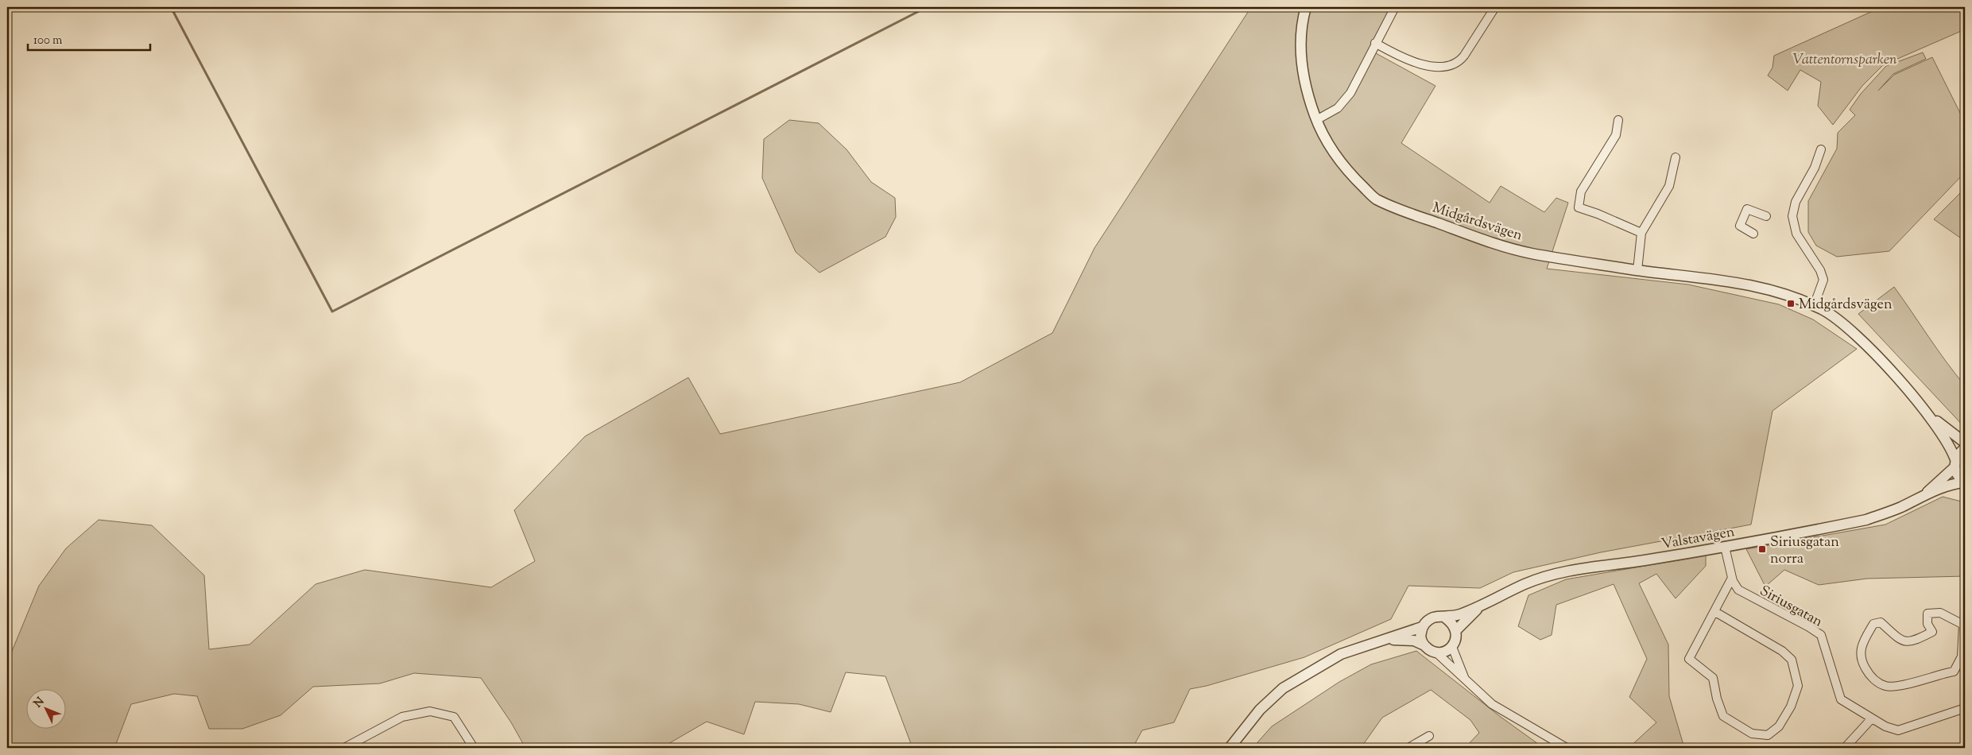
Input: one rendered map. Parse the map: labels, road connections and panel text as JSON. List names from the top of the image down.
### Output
{
  "streets": {
    "street": ["Midgårdsvägen", "Valstavägen", "Siriusgatan"]
  },
  "crossings": [
    ["Midgårdsvägen", "Valstavägen"],
    ["Valstavägen", "Siriusgatan"]
  ],
  "parks": ["Vattentornsparken"],
  "places": {
    "transit": ["Midgårdsvägen", "Siriusgatan norra"]
  },
  "scale_bar": "100 m",
  "north": "top left"
}
